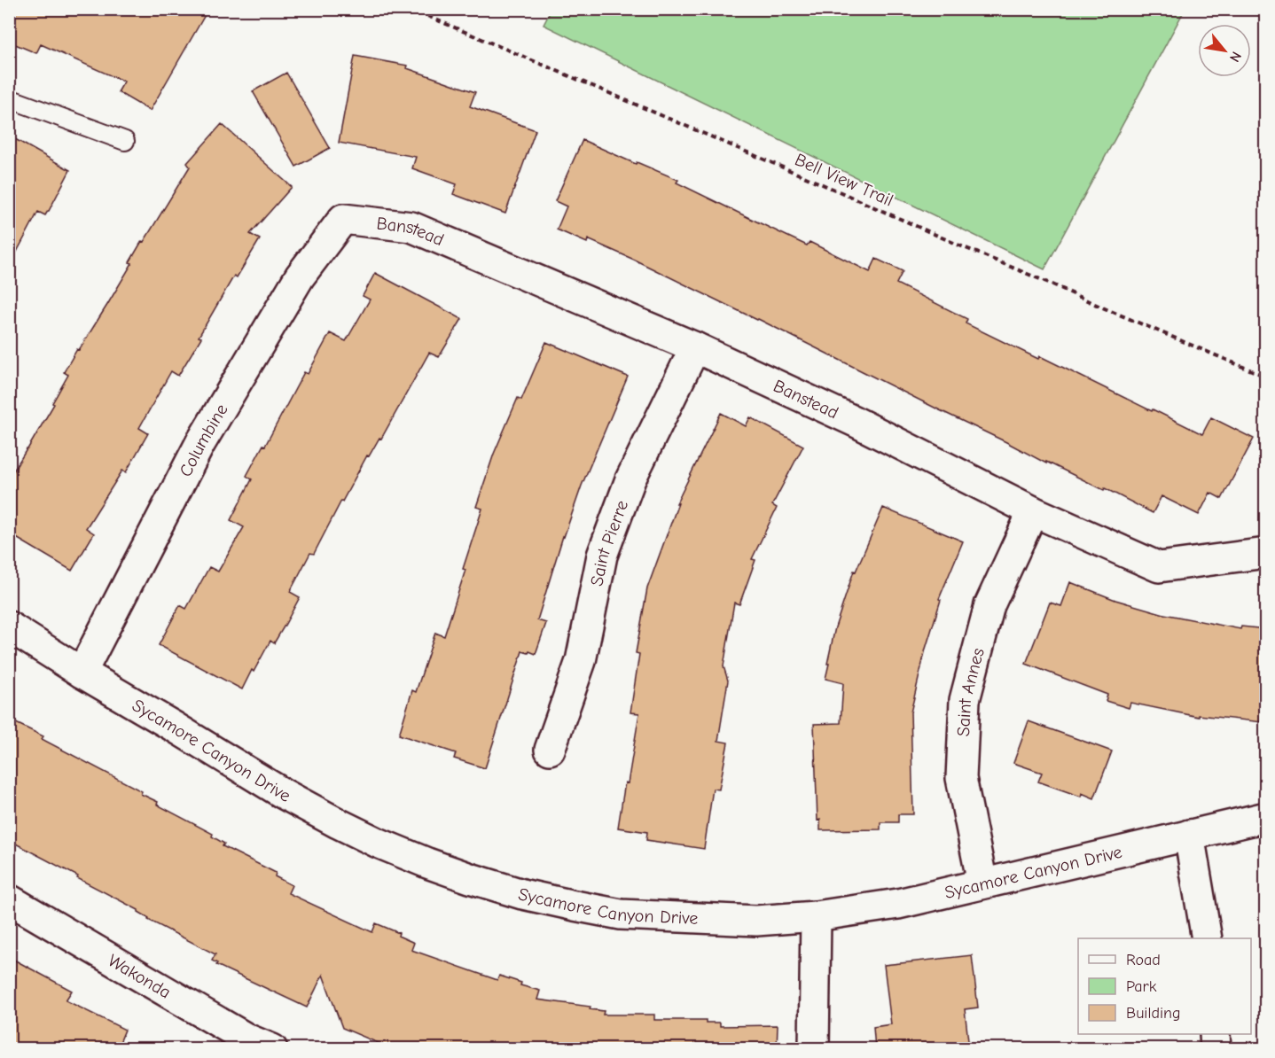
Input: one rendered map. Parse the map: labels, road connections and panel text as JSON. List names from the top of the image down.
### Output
{
  "streets": {
    "street": [
      "Banstead",
      "Columbine",
      "Saint Pierre",
      "Saint Annes",
      "Sycamore Canyon Drive",
      "Wakonda"
    ],
    "path": ["Bell View Trail"]
  },
  "crossings": [
    ["Banstead", "Columbine"],
    ["Banstead", "Saint Pierre"],
    ["Banstead", "Saint Annes"],
    ["Columbine", "Sycamore Canyon Drive"],
    ["Saint Annes", "Sycamore Canyon Drive"]
  ],
  "legend": ["Road", "Park", "Building"],
  "north": "bottom right"
}
